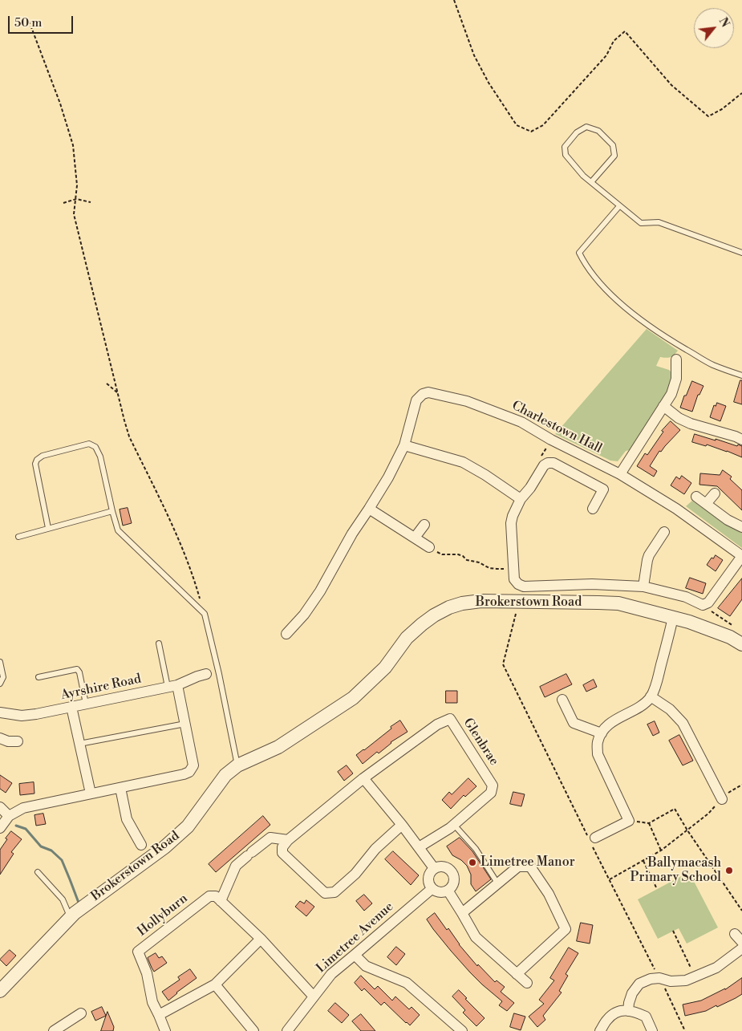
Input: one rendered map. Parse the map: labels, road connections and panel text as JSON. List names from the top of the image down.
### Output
{
  "streets": {
    "street": [
      "Charlestown Hall",
      "Brokerstown Road",
      "Ayrshire Road",
      "Glenbrae",
      "Hollyburn",
      "Limetree Avenue"
    ]
  },
  "places": ["Limetree Manor", "Ballymacash Primary School"],
  "scale_bar": "50 m",
  "north": "top right"
}
